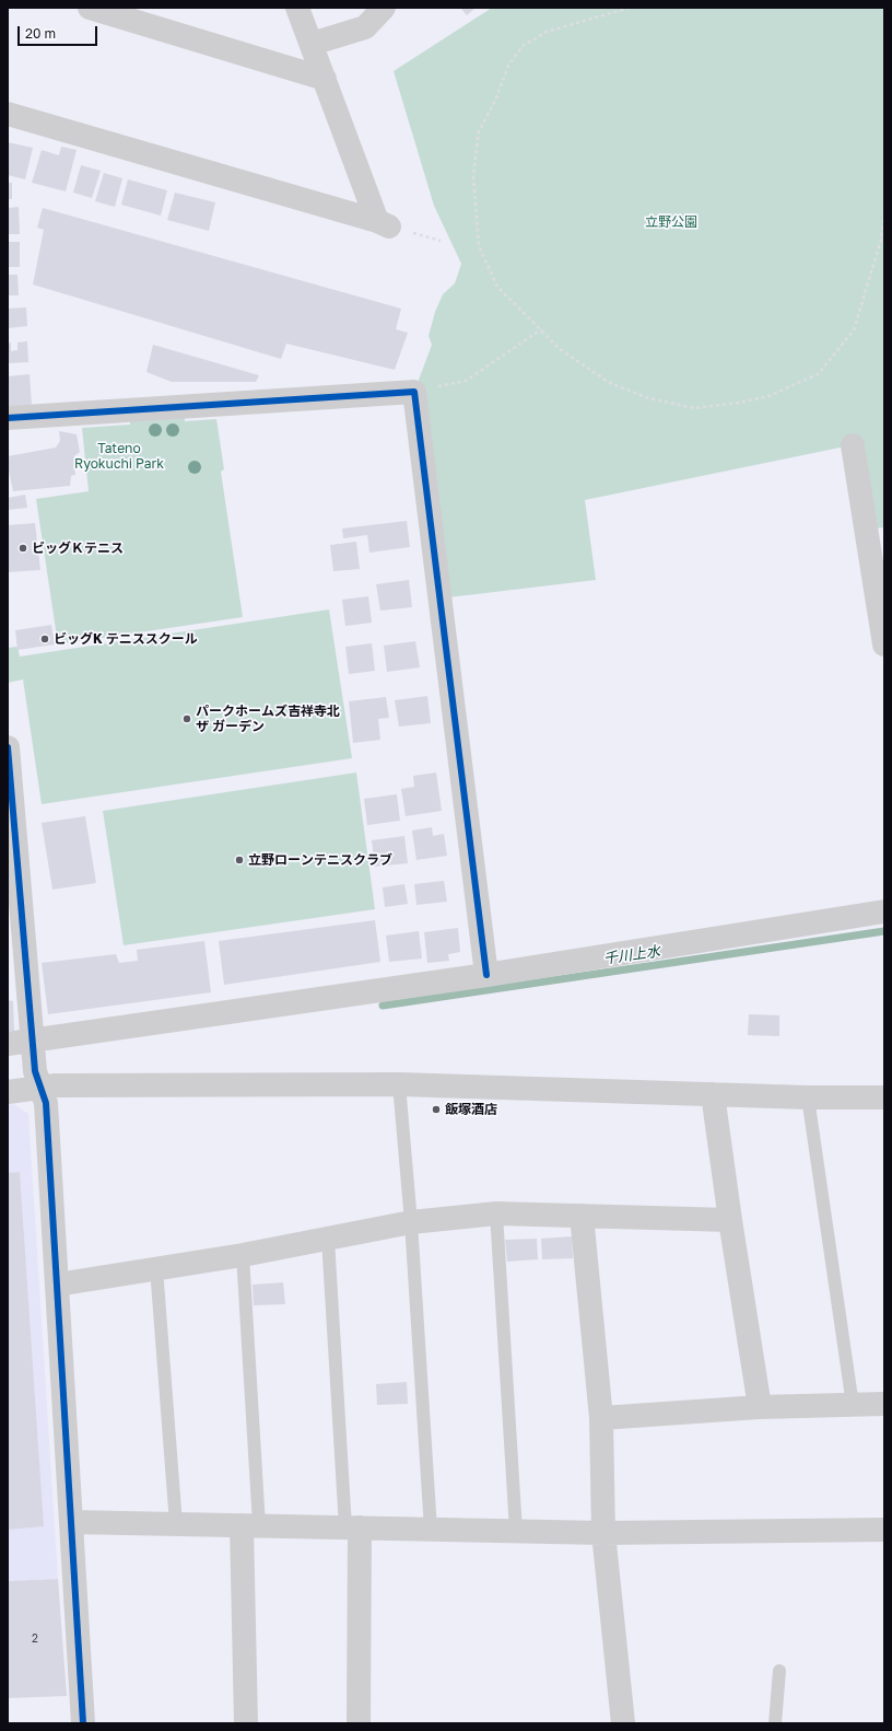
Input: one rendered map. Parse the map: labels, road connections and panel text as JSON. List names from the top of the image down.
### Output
{
  "water": ["千川上水"],
  "parks": ["立野公園", "Tateno Ryokuchi Park"],
  "places": [
    "ビッグＫテニス",
    "ビッグK テニススクール",
    "パークホームズ吉祥寺北 ザ ガーデン",
    "立野ローンテニスクラブ",
    "飯塚酒店"
  ],
  "house_numbers": ["2"],
  "scale_bar": "20 m"
}
